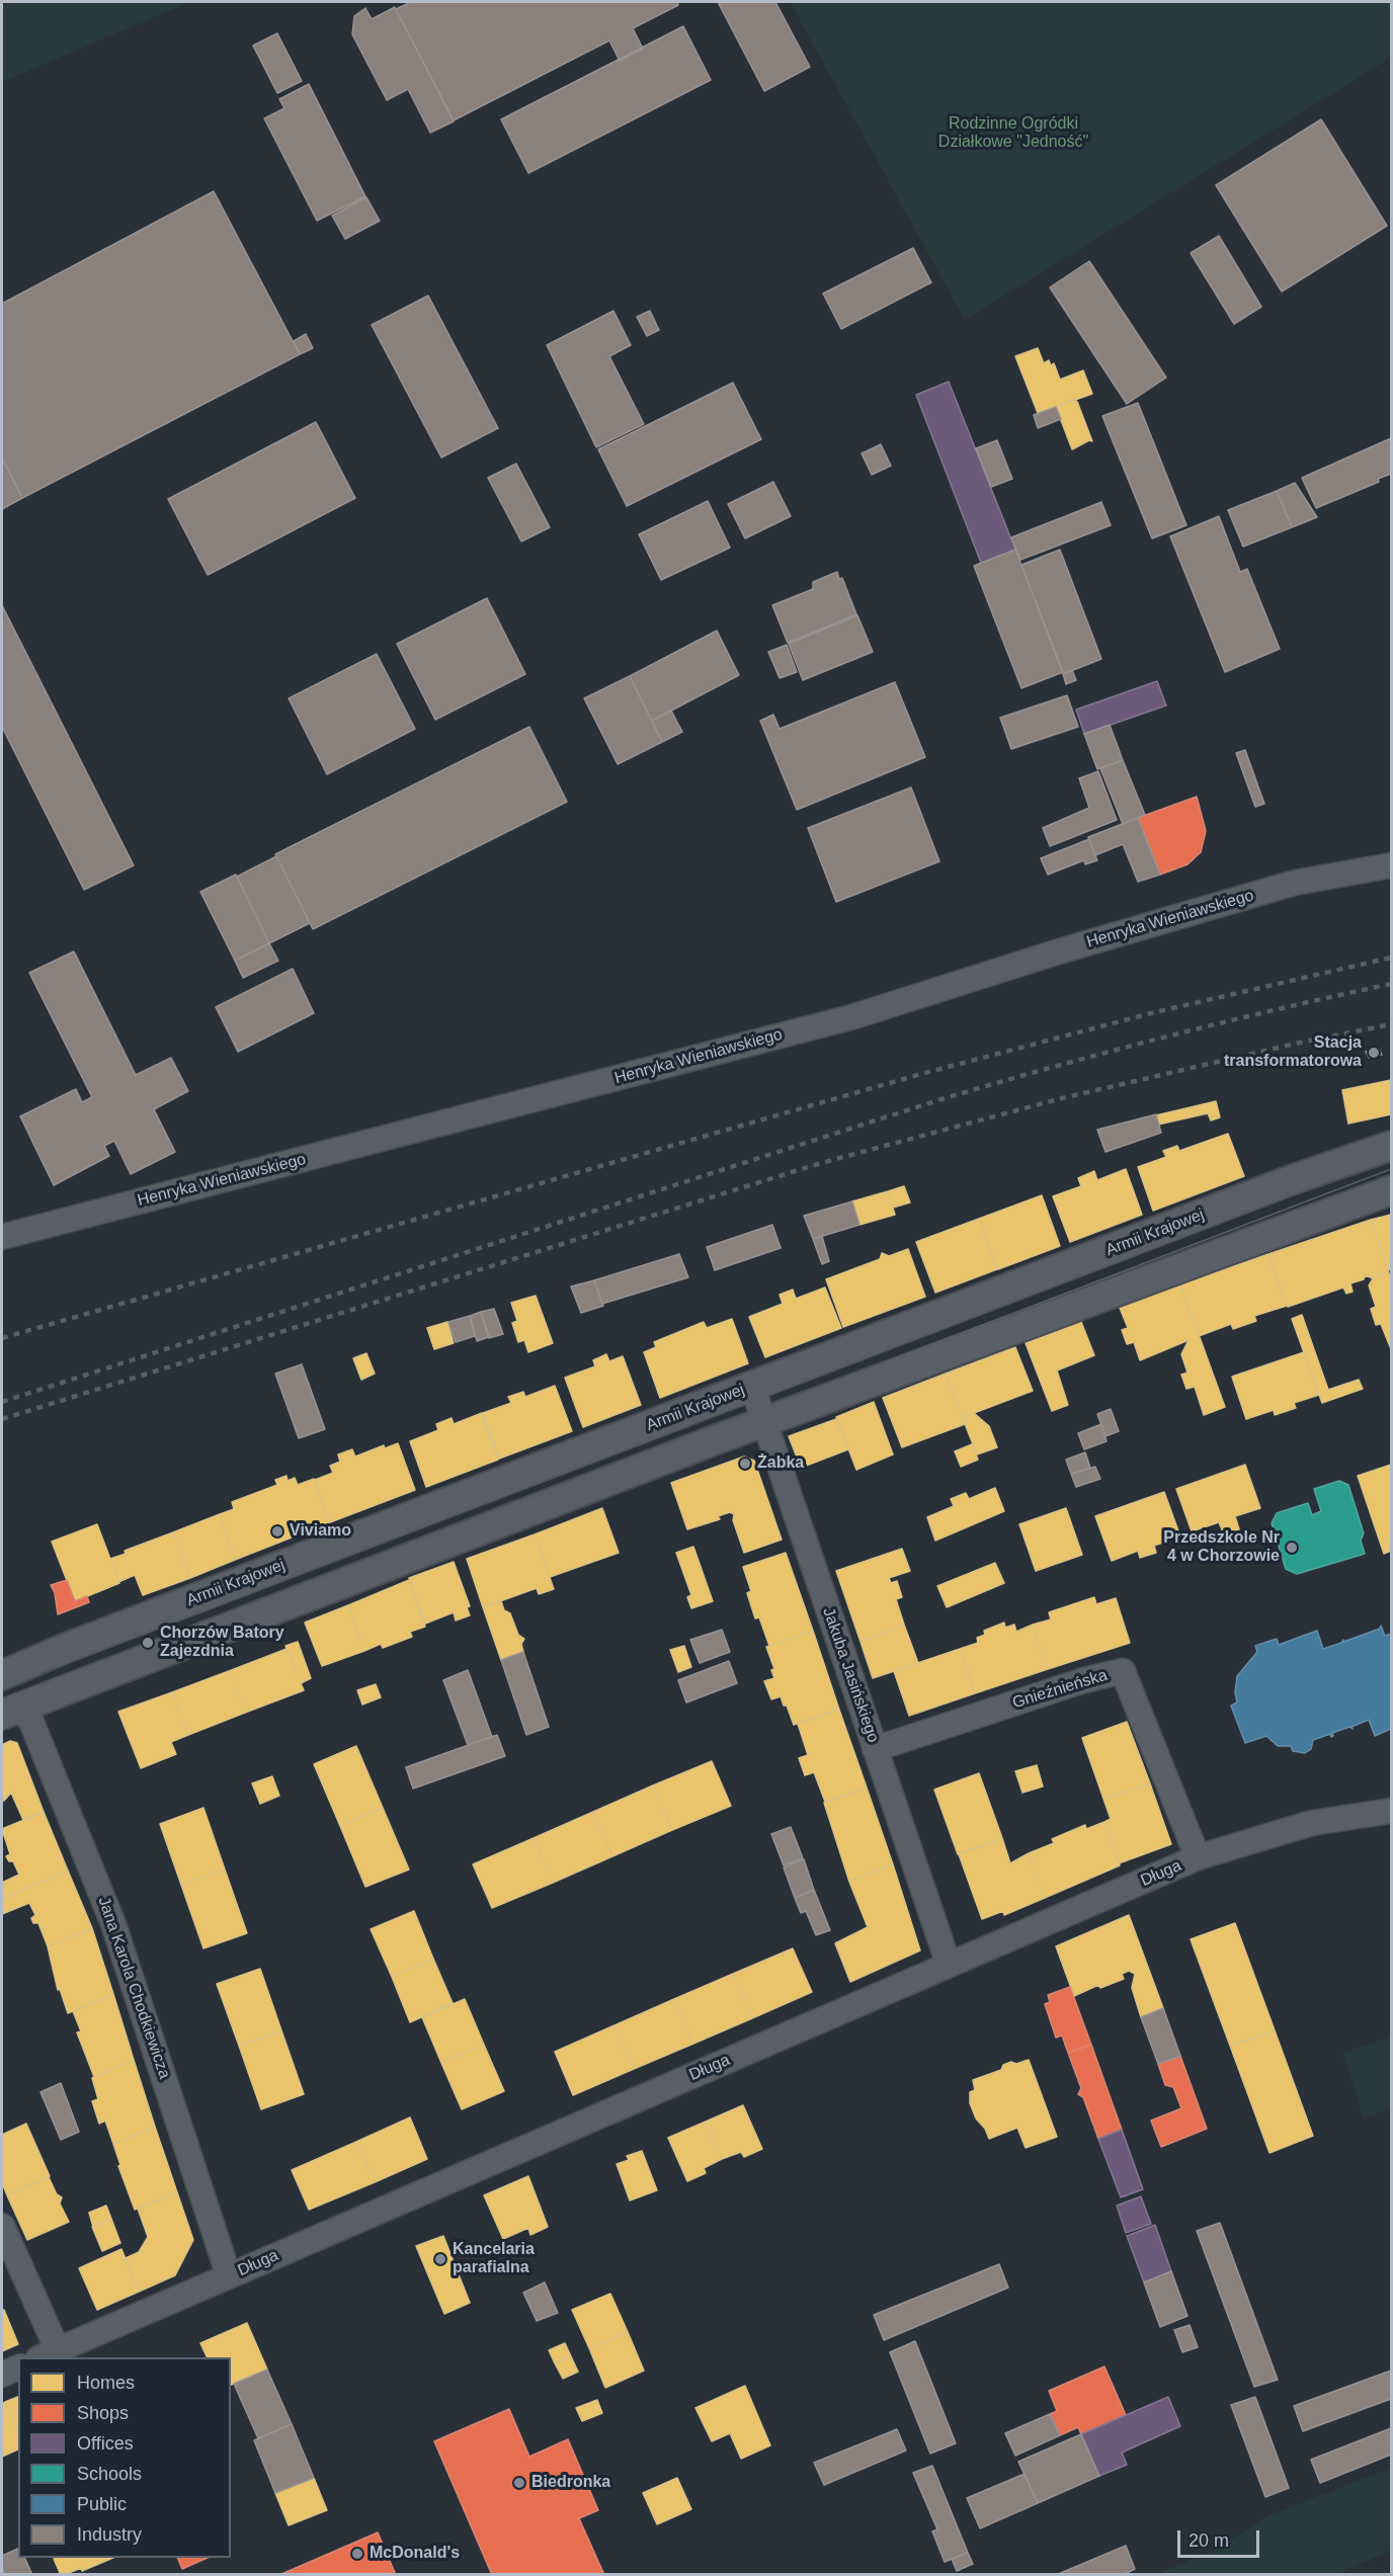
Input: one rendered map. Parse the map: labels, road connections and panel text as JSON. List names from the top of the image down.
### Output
{
  "streets": {
    "street": [
      "Henryka Wieniawskiego",
      "Armii Krajowej",
      "Jakuba Jasińskiego",
      "Gnieźnieńska",
      "Długa",
      "Jana Karola Chodkiewicza"
    ]
  },
  "crossings": [
    ["Armii Krajowej", "Jakuba Jasińskiego"],
    ["Jakuba Jasińskiego", "Gnieźnieńska"],
    ["Jakuba Jasińskiego", "Długa"],
    ["Gnieźnieńska", "Długa"],
    ["Długa", "Jana Karola Chodkiewicza"]
  ],
  "parks": ["Rodzinne Ogródki Działkowe \"Jedność\""],
  "places": [
    "Stacja transformatorowa",
    "Żabka",
    "Viviamo",
    "Przedszkole Nr 4 w Chorzowie",
    "Chorzów Batory Zajezdnia",
    "Kancelaria parafialna",
    "Biedronka",
    "McDonald's"
  ],
  "legend": [
    "Homes",
    "Shops",
    "Offices",
    "Schools",
    "Public",
    "Industry"
  ],
  "scale_bar": "20 m"
}
